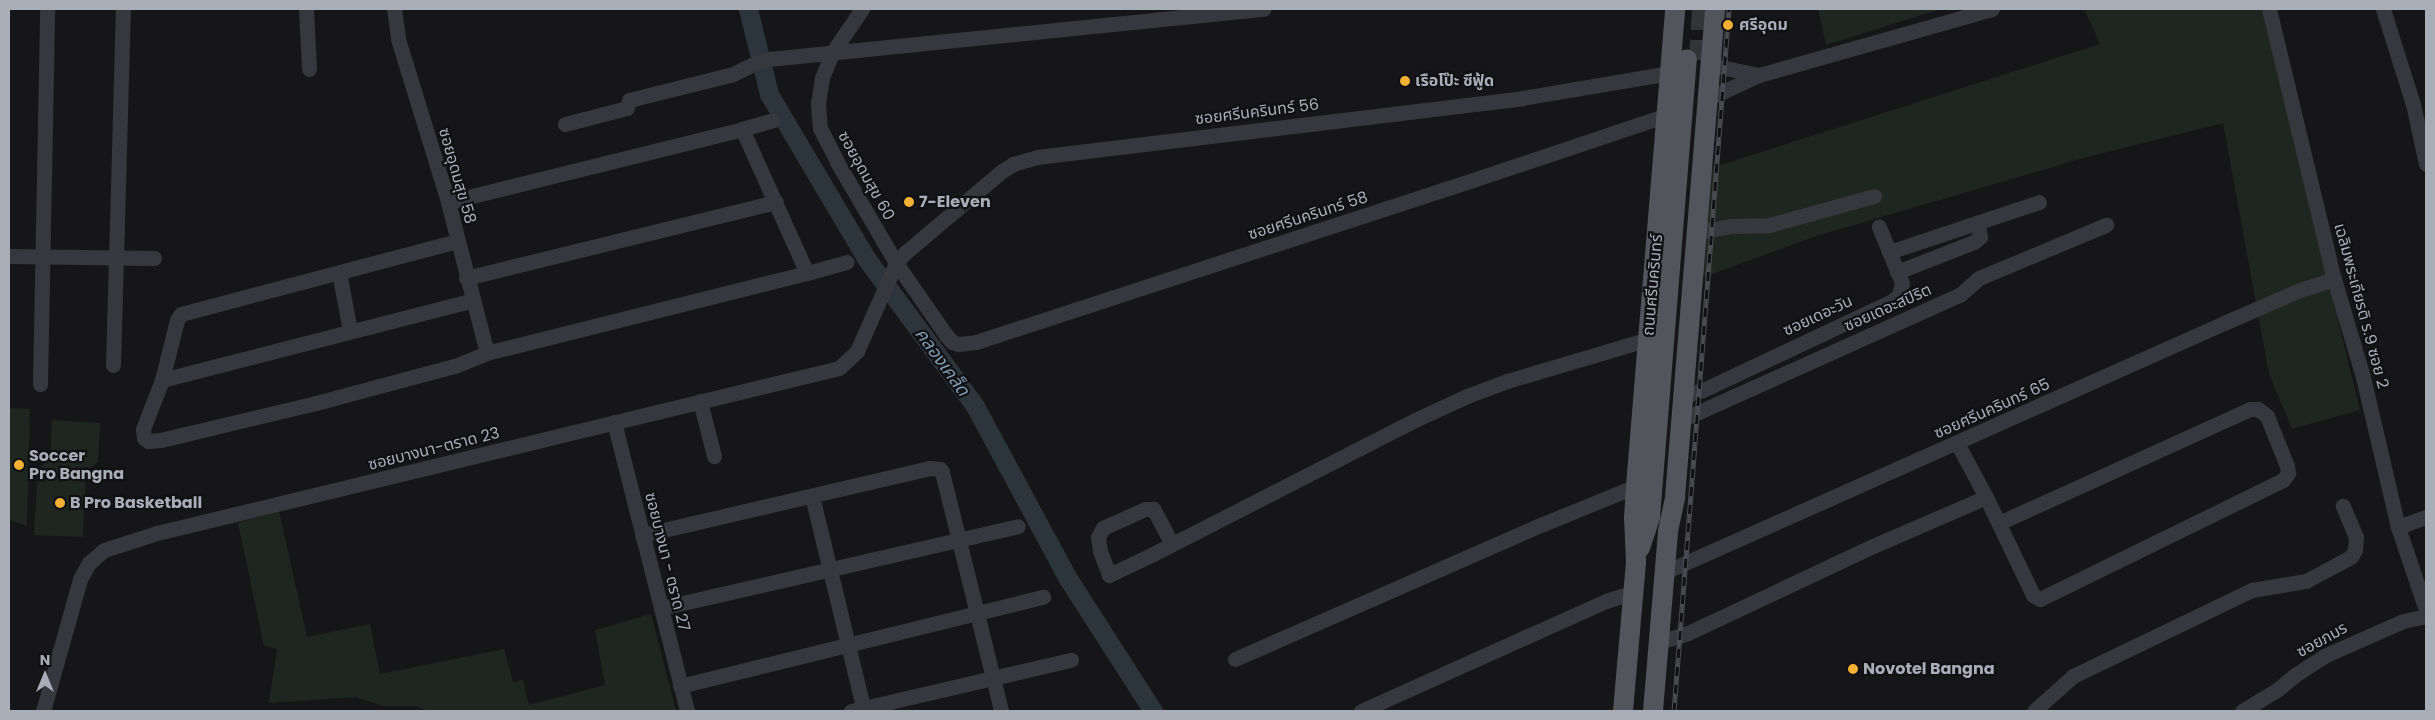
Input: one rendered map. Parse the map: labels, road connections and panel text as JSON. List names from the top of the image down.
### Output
{
  "streets": {
    "main road": ["ถนนศรีนครินทร์"],
    "street": [
      "ซอยศรีนครินทร์ 56",
      "ซอยอุดมสุข 58",
      "ซอยอุดมสุข 60",
      "ซอยศรีนครินทร์ 58",
      "เฉลิมพระเกียรติ ร.9 ซอย 2",
      "ซอยเดอะสปิริต",
      "ซอยเดอะวัน",
      "ซอยศรีนครินทร์ 65",
      "ซอยบางนา-ตราด 23",
      "ซอยบางนา - ตราด 27",
      "ซอยภมร"
    ]
  },
  "crossings": [
    ["ซอยศรีนครินทร์ 56", "ซอยอุดมสุข 60"],
    ["ซอยศรีนครินทร์ 56", "ถนนศรีนครินทร์"],
    ["ซอยศรีนครินทร์ 56", "ซอยบางนา-ตราด 23"],
    ["ซอยอุดมสุข 60", "ซอยศรีนครินทร์ 58"],
    ["ซอยอุดมสุข 60", "ซอยบางนา-ตราด 23"],
    ["ซอยศรีนครินทร์ 58", "ถนนศรีนครินทร์"],
    ["ถนนศรีนครินทร์", "ซอยเดอะสปิริต"],
    ["ถนนศรีนครินทร์", "ซอยเดอะวัน"],
    ["ถนนศรีนครินทร์", "ซอยศรีนครินทร์ 65"],
    ["เฉลิมพระเกียรติ ร.9 ซอย 2", "ซอยศรีนครินทร์ 65"],
    ["ซอยบางนา-ตราด 23", "ซอยบางนา - ตราด 27"]
  ],
  "water": ["คลองเคล็ด"],
  "places": [
    "ศรีอุดม",
    "เรือโป๊ะ ซีฟู้ด",
    "7-Eleven",
    "Soccer Pro Bangna",
    "B Pro Basketball",
    "Novotel Bangna"
  ],
  "north": "top"
}
